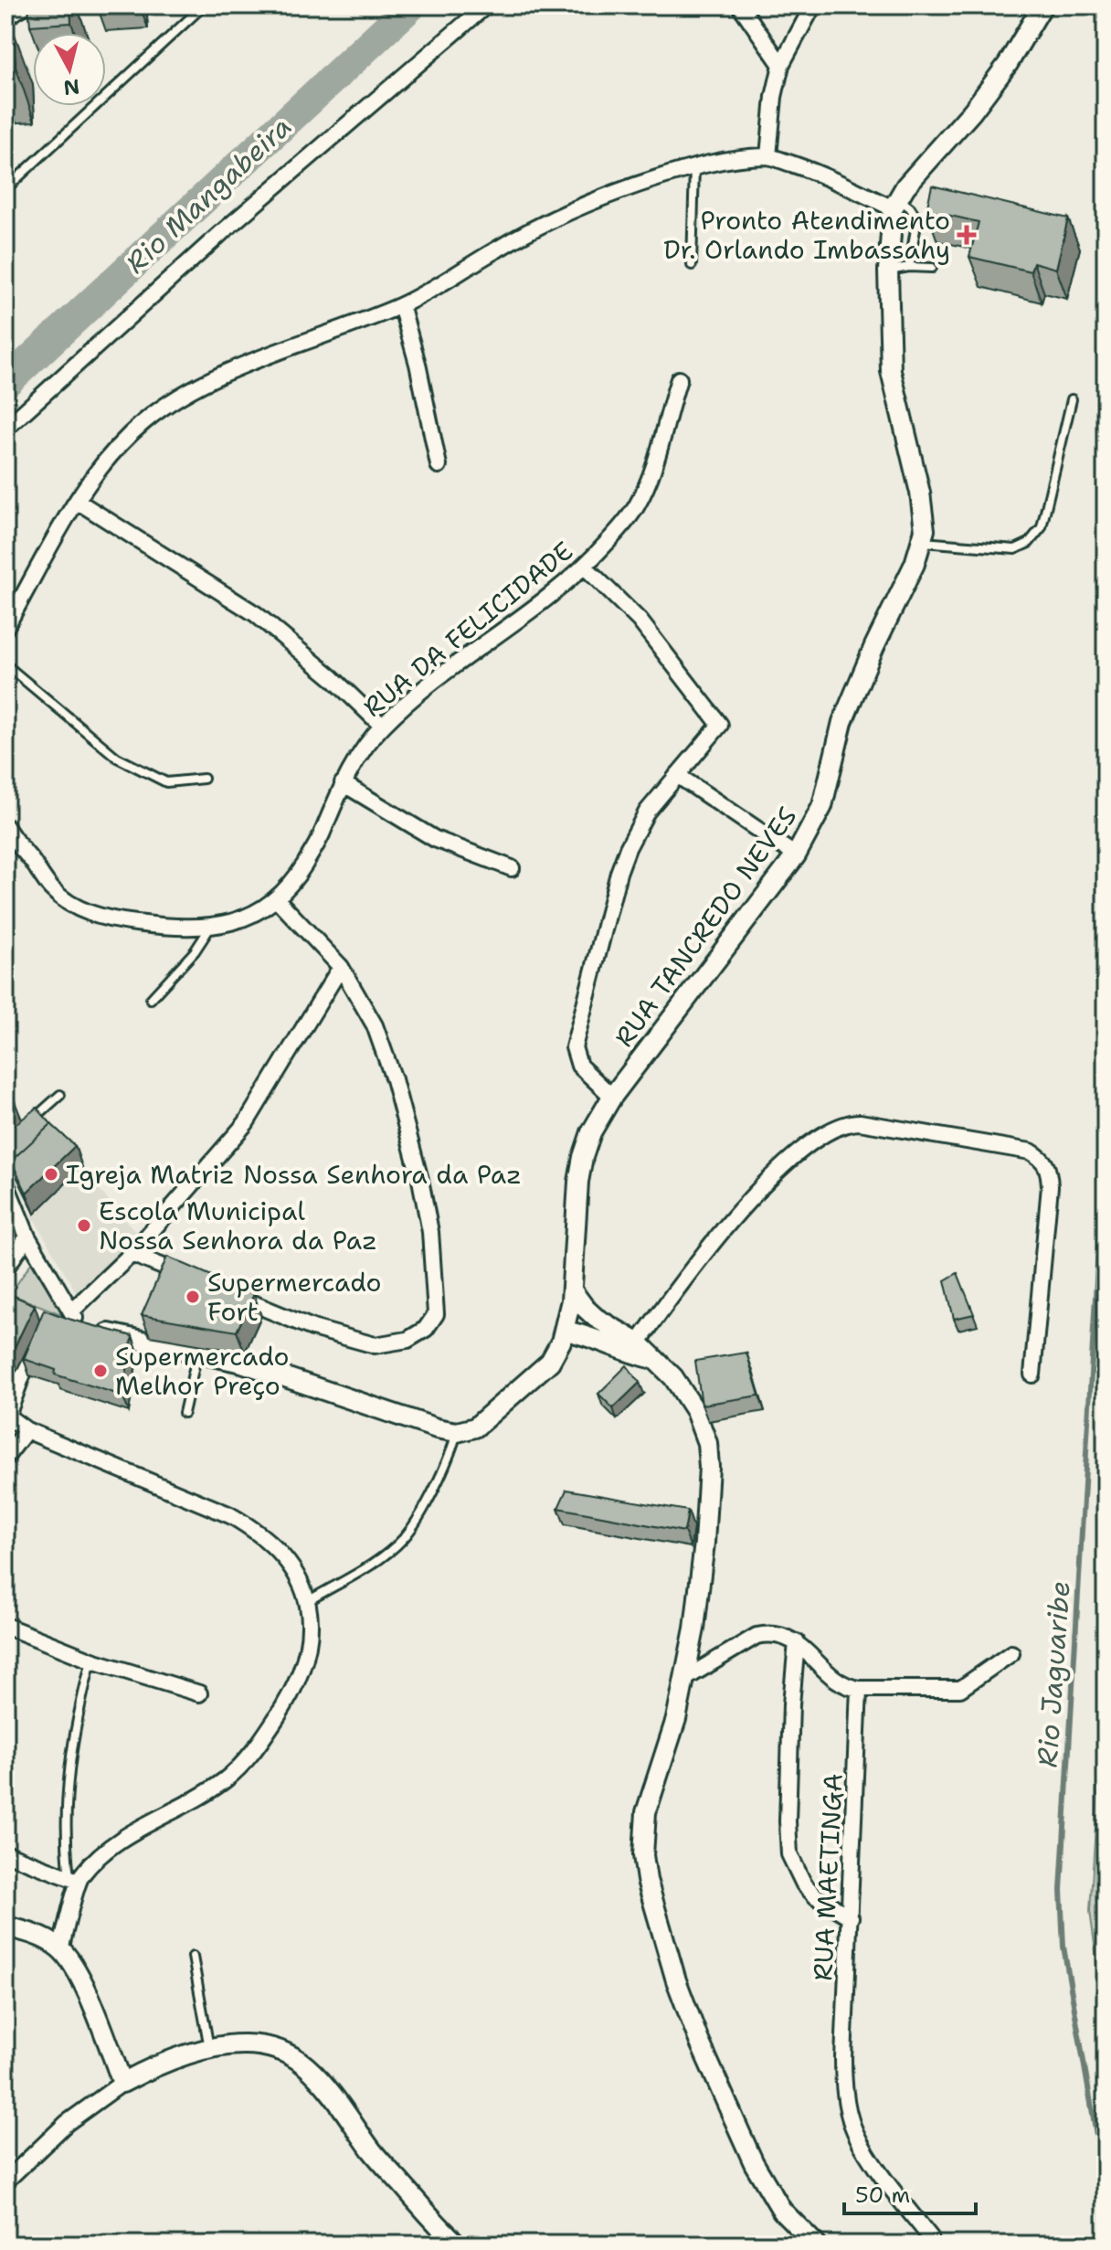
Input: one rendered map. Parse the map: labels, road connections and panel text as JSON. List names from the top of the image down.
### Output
{
  "streets": {
    "street": ["RUA DA FELICIDADE", "RUA TANCREDO NEVES", "RUA MAETINGA"]
  },
  "water": ["Rio Mangabeira", "Rio Jaguaribe"],
  "places": {
    "health": ["Pronto Atendimento Dr. Orlando Imbassahy"],
    "other": [
      "Igreja Matriz Nossa Senhora da Paz",
      "Escola Municipal Nossa Senhora da Paz",
      "Supermercado Fort",
      "Supermercado Melhor Preço"
    ]
  },
  "scale_bar": "50 m",
  "north": "bottom"
}
